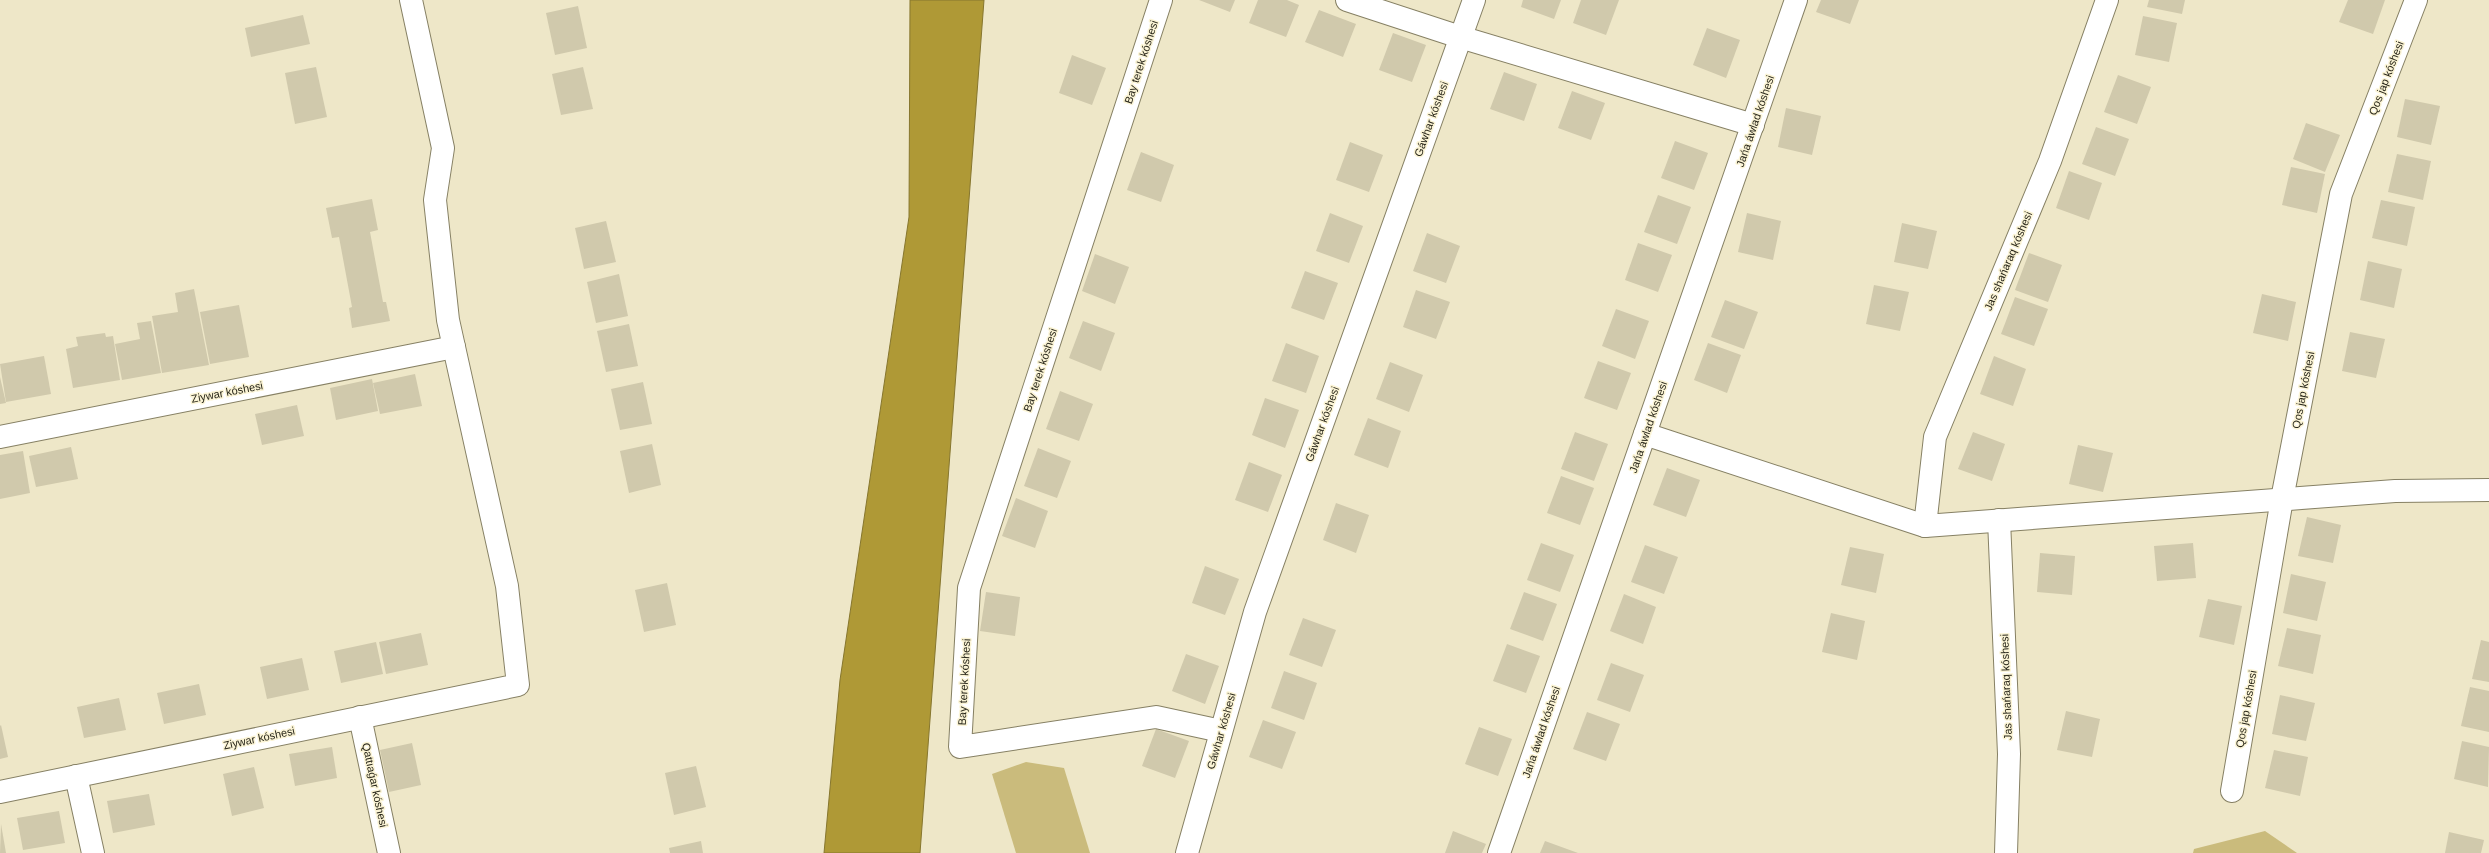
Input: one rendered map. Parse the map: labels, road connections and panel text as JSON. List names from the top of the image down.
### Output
{
  "streets": {
    "street": [
      "Bay terek kóshesi",
      "Qos jap kóshesi",
      "Gáwhar kóshesi",
      "Jańa áwlad kóshesi",
      "Jas shańaraq kóshesi",
      "Ziywar kóshesi",
      "Qattıaǵar kóshesi"
    ]
  },
  "crossings": [
    ["Bay terek kóshesi", "Gáwhar kóshesi"],
    ["Ziywar kóshesi", "Qattıaǵar kóshesi"]
  ]
}
